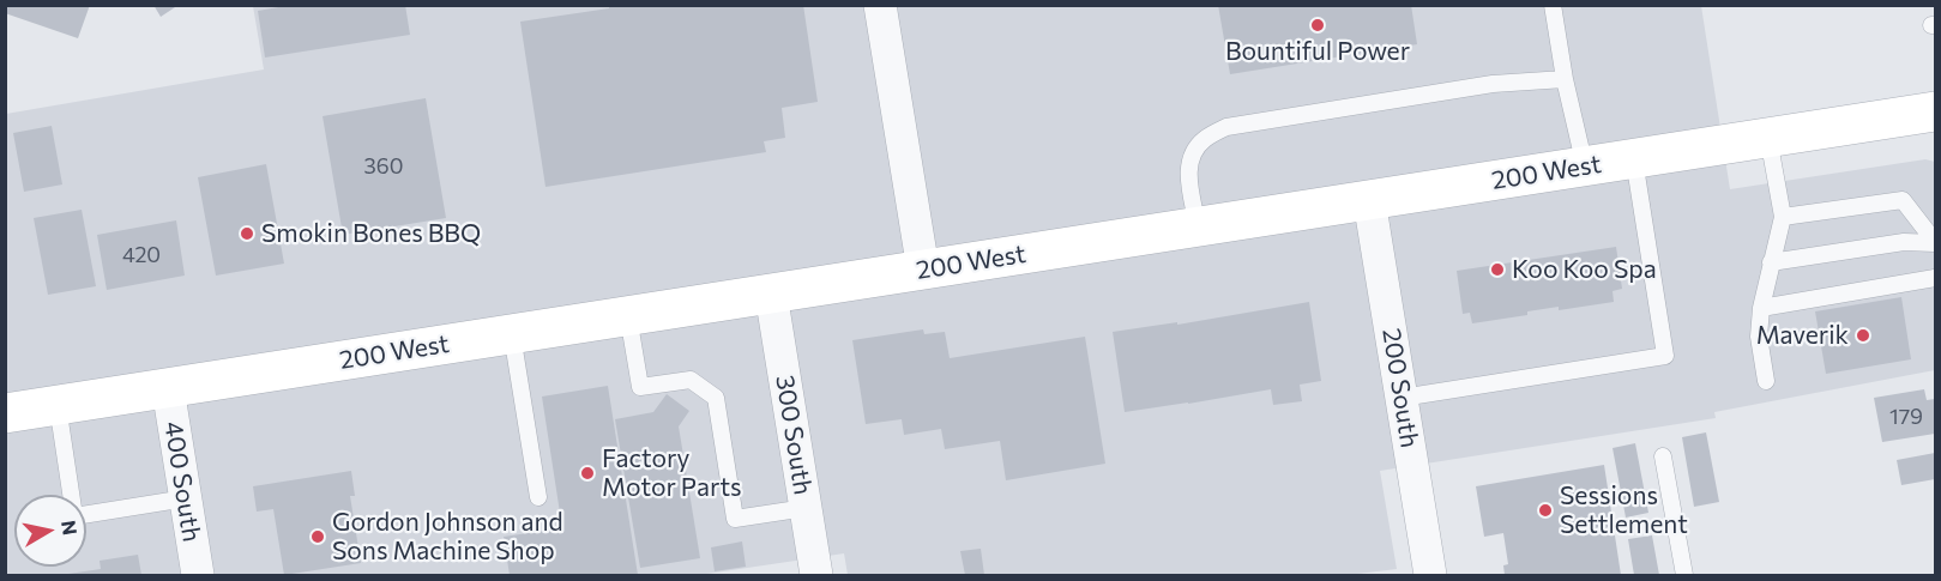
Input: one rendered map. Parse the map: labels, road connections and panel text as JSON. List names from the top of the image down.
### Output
{
  "streets": {
    "main road": ["200 West"],
    "street": ["200 South", "300 South", "400 South"]
  },
  "crossings": [
    ["200 West", "200 South"],
    ["200 West", "300 South"],
    ["200 West", "400 South"]
  ],
  "places": [
    "Bountiful Power",
    "Smokin Bones BBQ",
    "Koo Koo Spa",
    "Maverik",
    "Factory Motor Parts",
    "Sessions Settlement",
    "Gordon Johnson and Sons Machine Shop"
  ],
  "house_numbers": ["360", "420", "179"],
  "north": "right"
}
